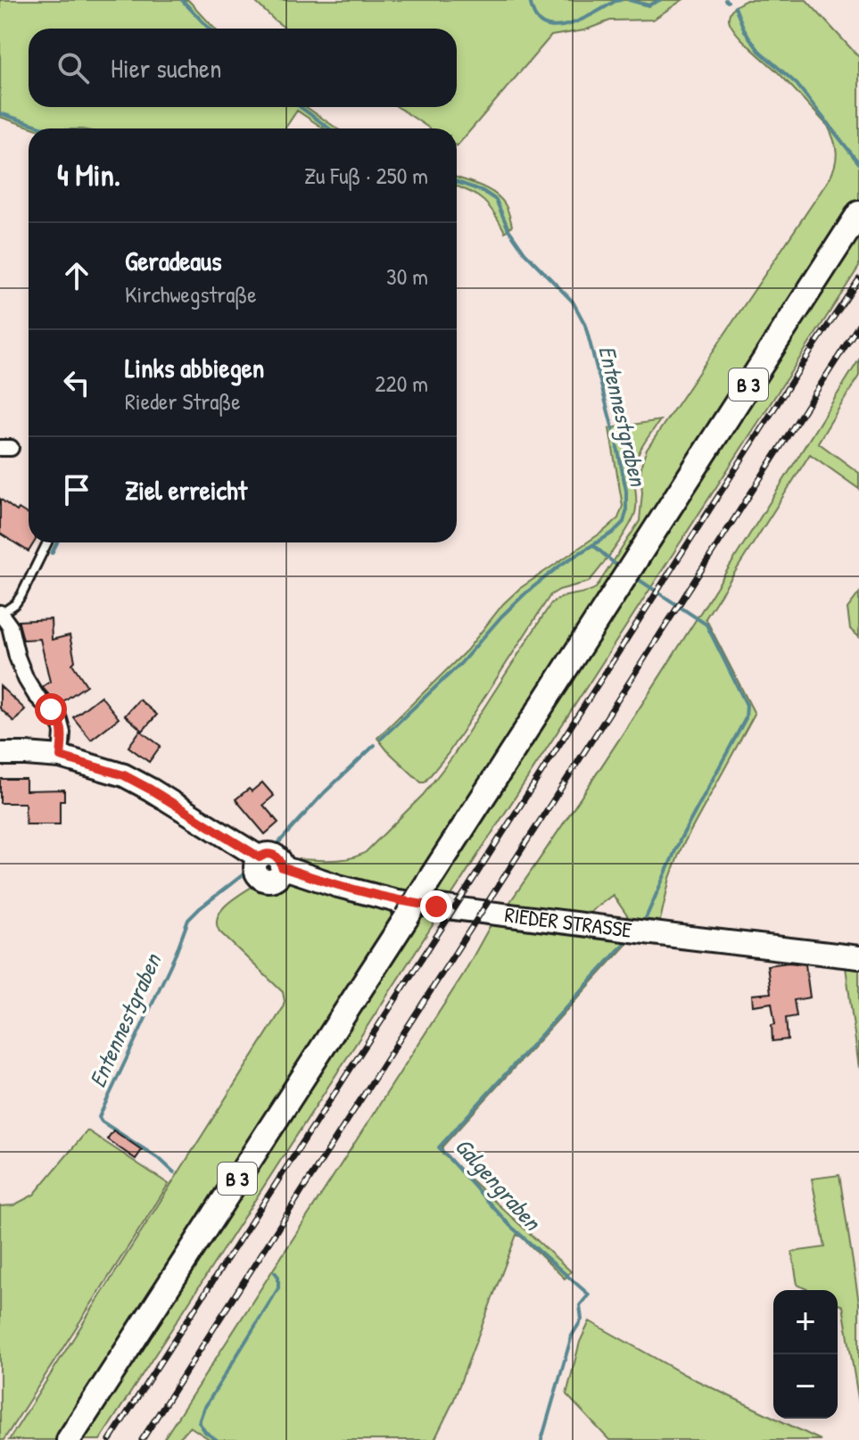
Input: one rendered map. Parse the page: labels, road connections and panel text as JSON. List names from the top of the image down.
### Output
{
  "streets": {
    "main road": ["B 3"],
    "street": ["RIEDER STRASSE"]
  },
  "water": ["Entennestgraben", "Galgengraben"],
  "page": {
    "search": "Hier suchen",
    "heading": ["4 Min.", "Zu Fuß · 250 m"],
    "list": [
      ["Geradeaus", "Kirchwegstraße", "30 m"],
      ["Links abbiegen", "Rieder Straße", "220 m"],
      "Ziel erreicht"
    ],
    "map_buttons": ["+", "−"]
  }
}
